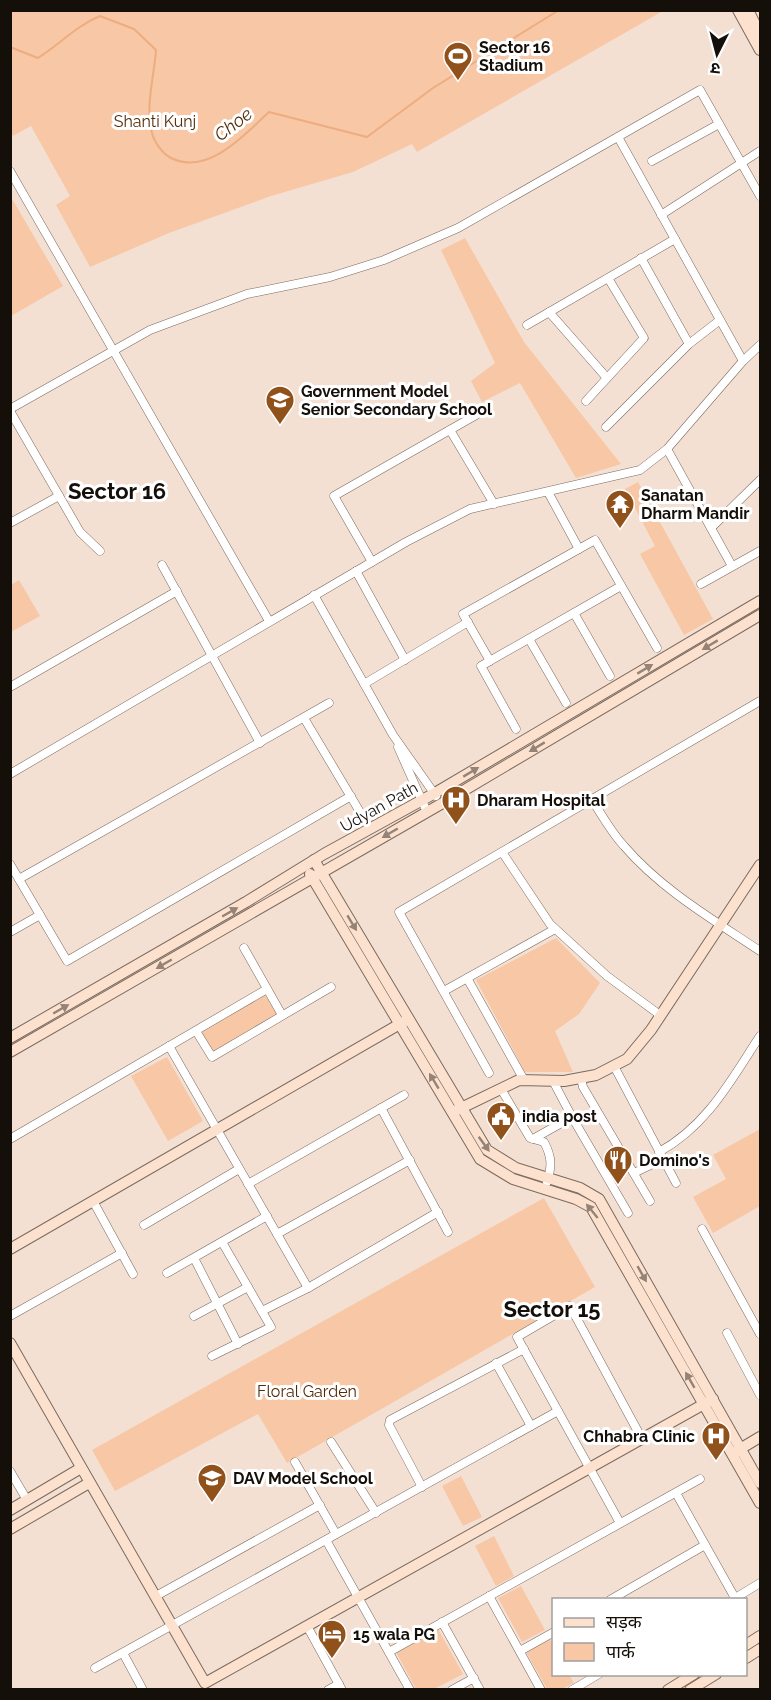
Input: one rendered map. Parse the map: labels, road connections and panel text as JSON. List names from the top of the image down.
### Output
{
  "streets": {
    "street": ["Udyan Path"]
  },
  "districts": ["Sector 16", "Sector 15"],
  "water": ["Choe"],
  "parks": ["Shanti Kunj", "Floral Garden"],
  "places": {
    "sports": ["Sector 16 Stadium"],
    "school or university": ["Government Model Senior Secondary School", "DAV Model School"],
    "temple": ["Sanatan Dharm Mandir"],
    "hospital": ["Dharam Hospital", "Chhabra Clinic"],
    "public building": ["india post"],
    "restaurant": ["Domino's"],
    "hotel": ["15 wala PG"]
  },
  "legend": ["सड़क", "पार्क"],
  "north": "bottom"
}
